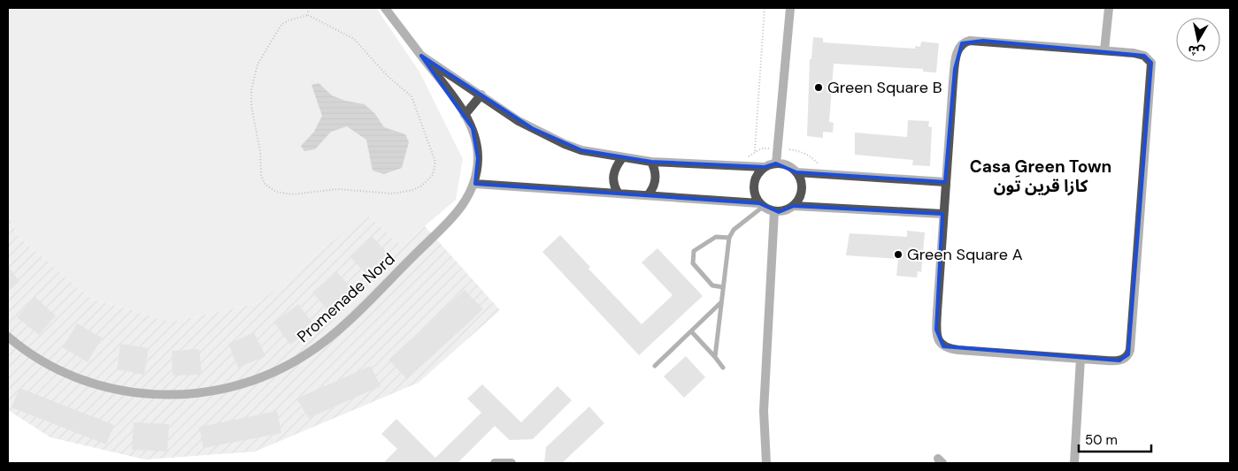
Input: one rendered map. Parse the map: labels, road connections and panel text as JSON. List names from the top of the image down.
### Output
{
  "streets": {
    "street": ["Promenade Nord"]
  },
  "districts": ["Casa Green Town كازا قرين تَون"],
  "places": ["Green Square B", "Green Square A"],
  "scale_bar": "50 m",
  "north": "bottom"
}
